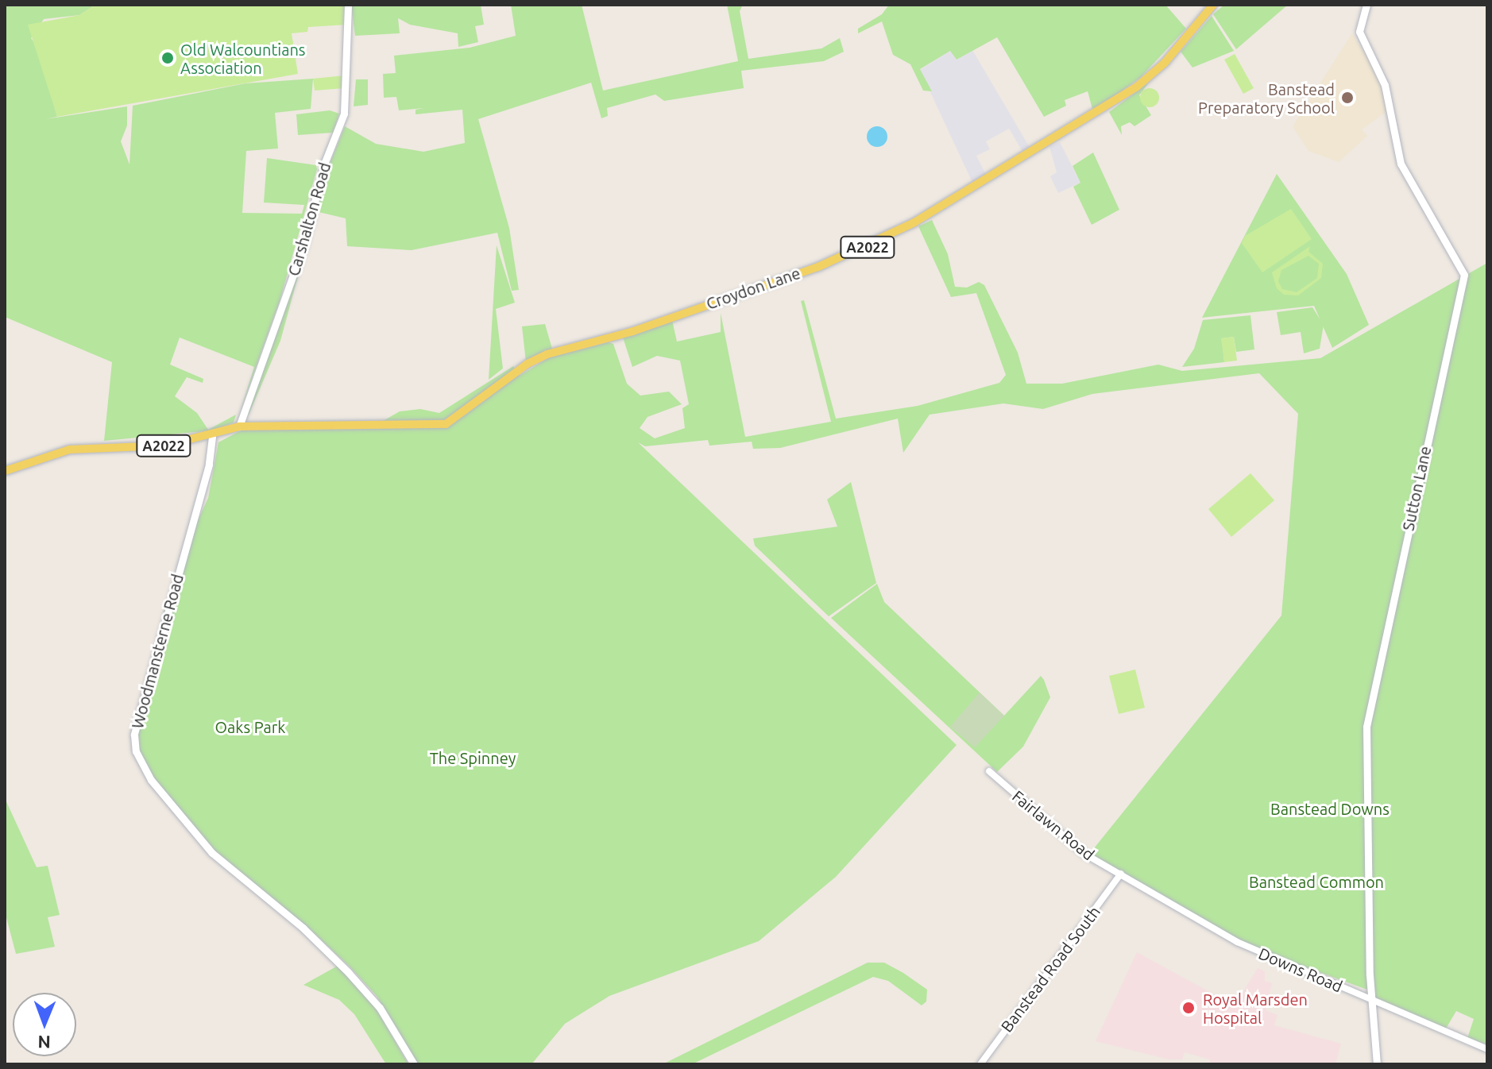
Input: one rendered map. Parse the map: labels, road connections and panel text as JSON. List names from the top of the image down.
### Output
{
  "streets": {
    "main road": [
      "Carshalton Road",
      "A2022",
      "Croydon Lane",
      "Sutton Lane",
      "Woodmansterne Road"
    ],
    "street": ["Fairlawn Road", "Banstead Road South", "Downs Road"]
  },
  "crossings": [
    ["Carshalton Road", "A2022"],
    ["Carshalton Road", "Croydon Lane"],
    ["A2022", "Croydon Lane"],
    ["A2022", "Woodmansterne Road"],
    ["Sutton Lane", "Downs Road"],
    ["Fairlawn Road", "Banstead Road South"],
    ["Fairlawn Road", "Downs Road"],
    ["Banstead Road South", "Downs Road"]
  ],
  "parks": [
    "Oaks Park",
    "The Spinney",
    "Banstead Downs",
    "Banstead Common"
  ],
  "places": ["Old Walcountians Association", "Banstead Preparatory School", "Royal Marsden Hospital"],
  "north": "bottom"
}
